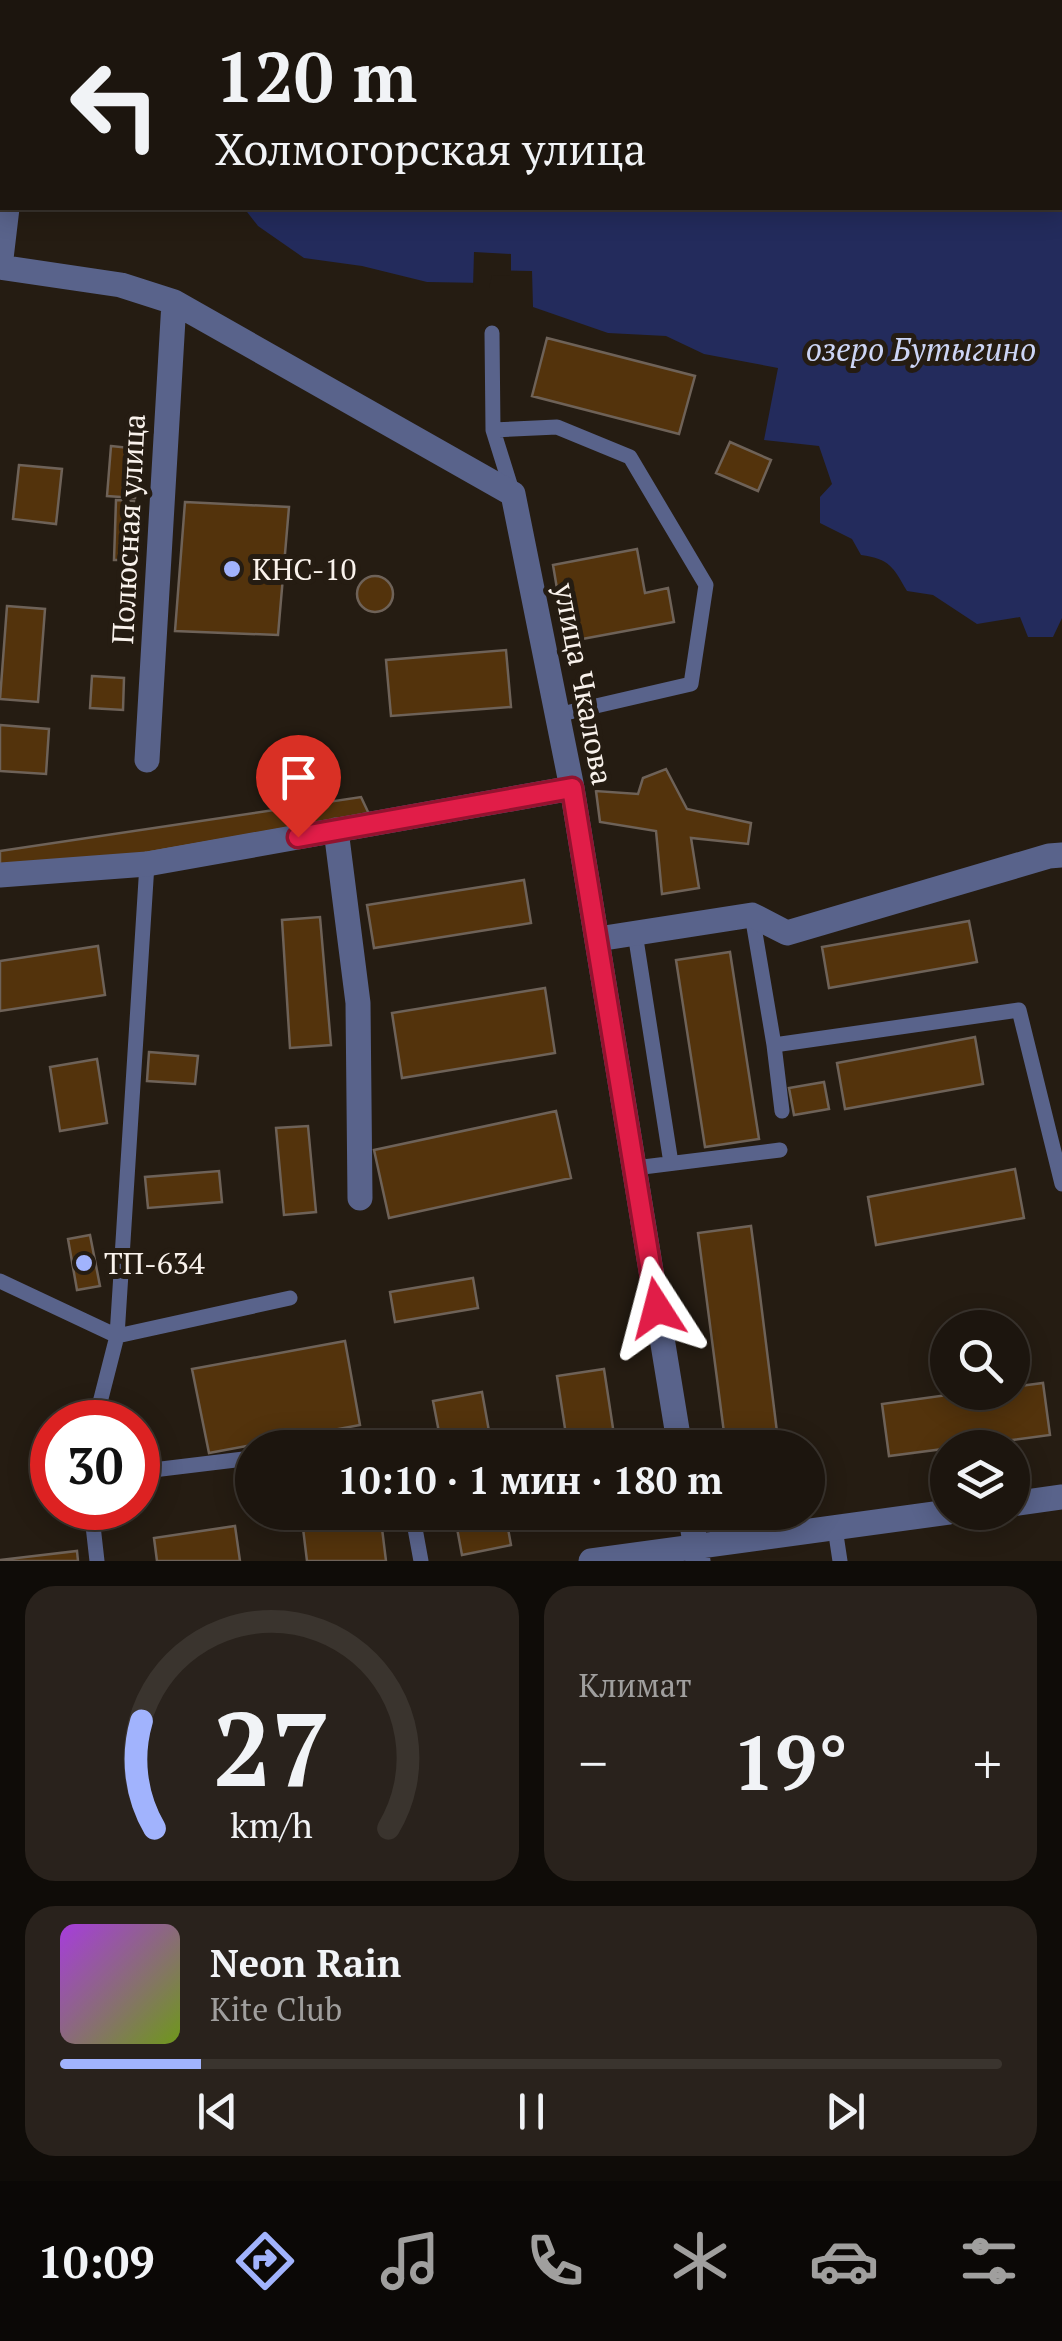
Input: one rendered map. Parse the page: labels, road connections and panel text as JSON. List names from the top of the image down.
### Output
{
  "streets": {
    "street": ["Полюсная улица", "улица Чкалова"]
  },
  "water": ["озеро Бутыгино"],
  "places": ["КНС-10", "ТП-634"],
  "page": {
    "turn": ["120 m", "Холмогорская улица"],
    "limit": "30",
    "trip": "10:10 · 1 мин · 180 m",
    "tile": "Климат",
    "heat": ["−", "19°", "+"],
    "song": ["Neon Rain", "Kite Club"],
    "tabs": "10:09",
    "gauge": ["27", "km/h"]
  }
}
